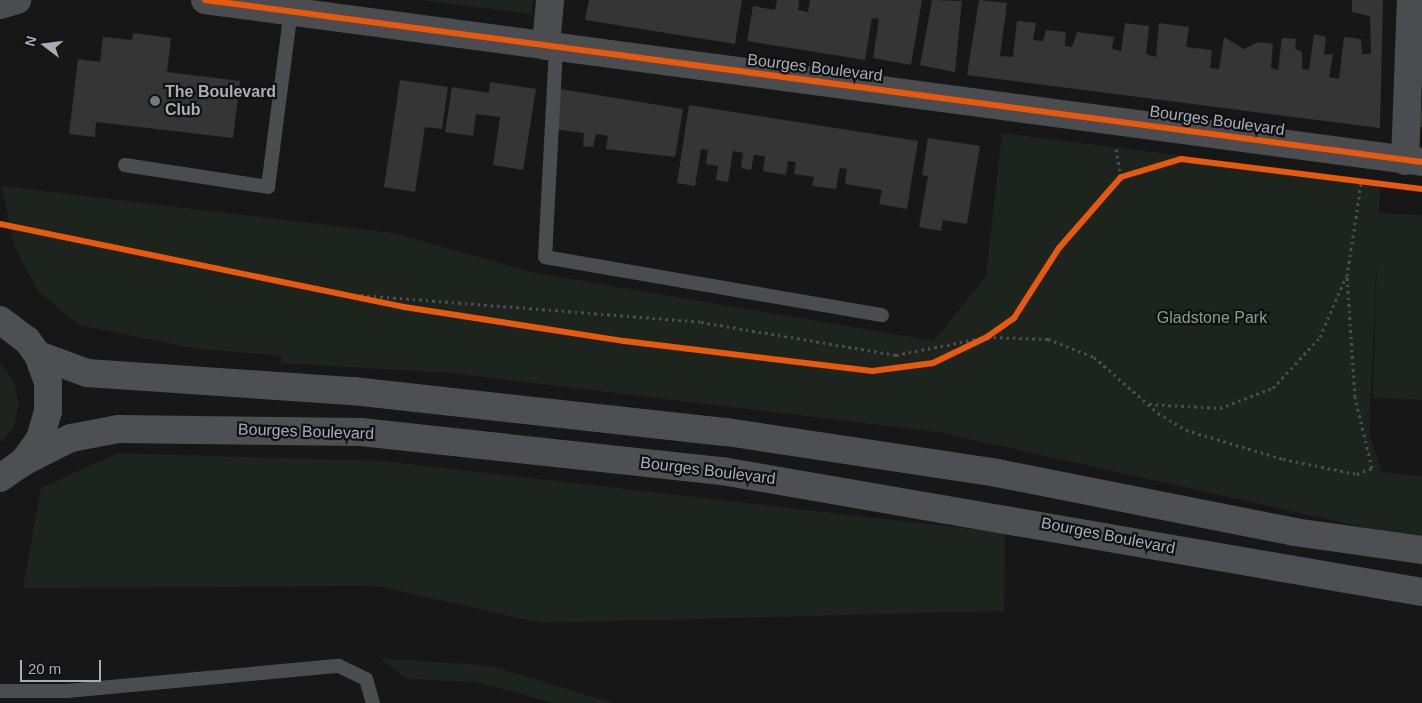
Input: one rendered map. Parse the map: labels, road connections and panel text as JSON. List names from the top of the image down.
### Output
{
  "streets": {
    "main road": ["Bourges Boulevard"]
  },
  "parks": ["Gladstone Park"],
  "places": ["The Boulevard Club"],
  "scale_bar": "20 m",
  "north": "left"
}
